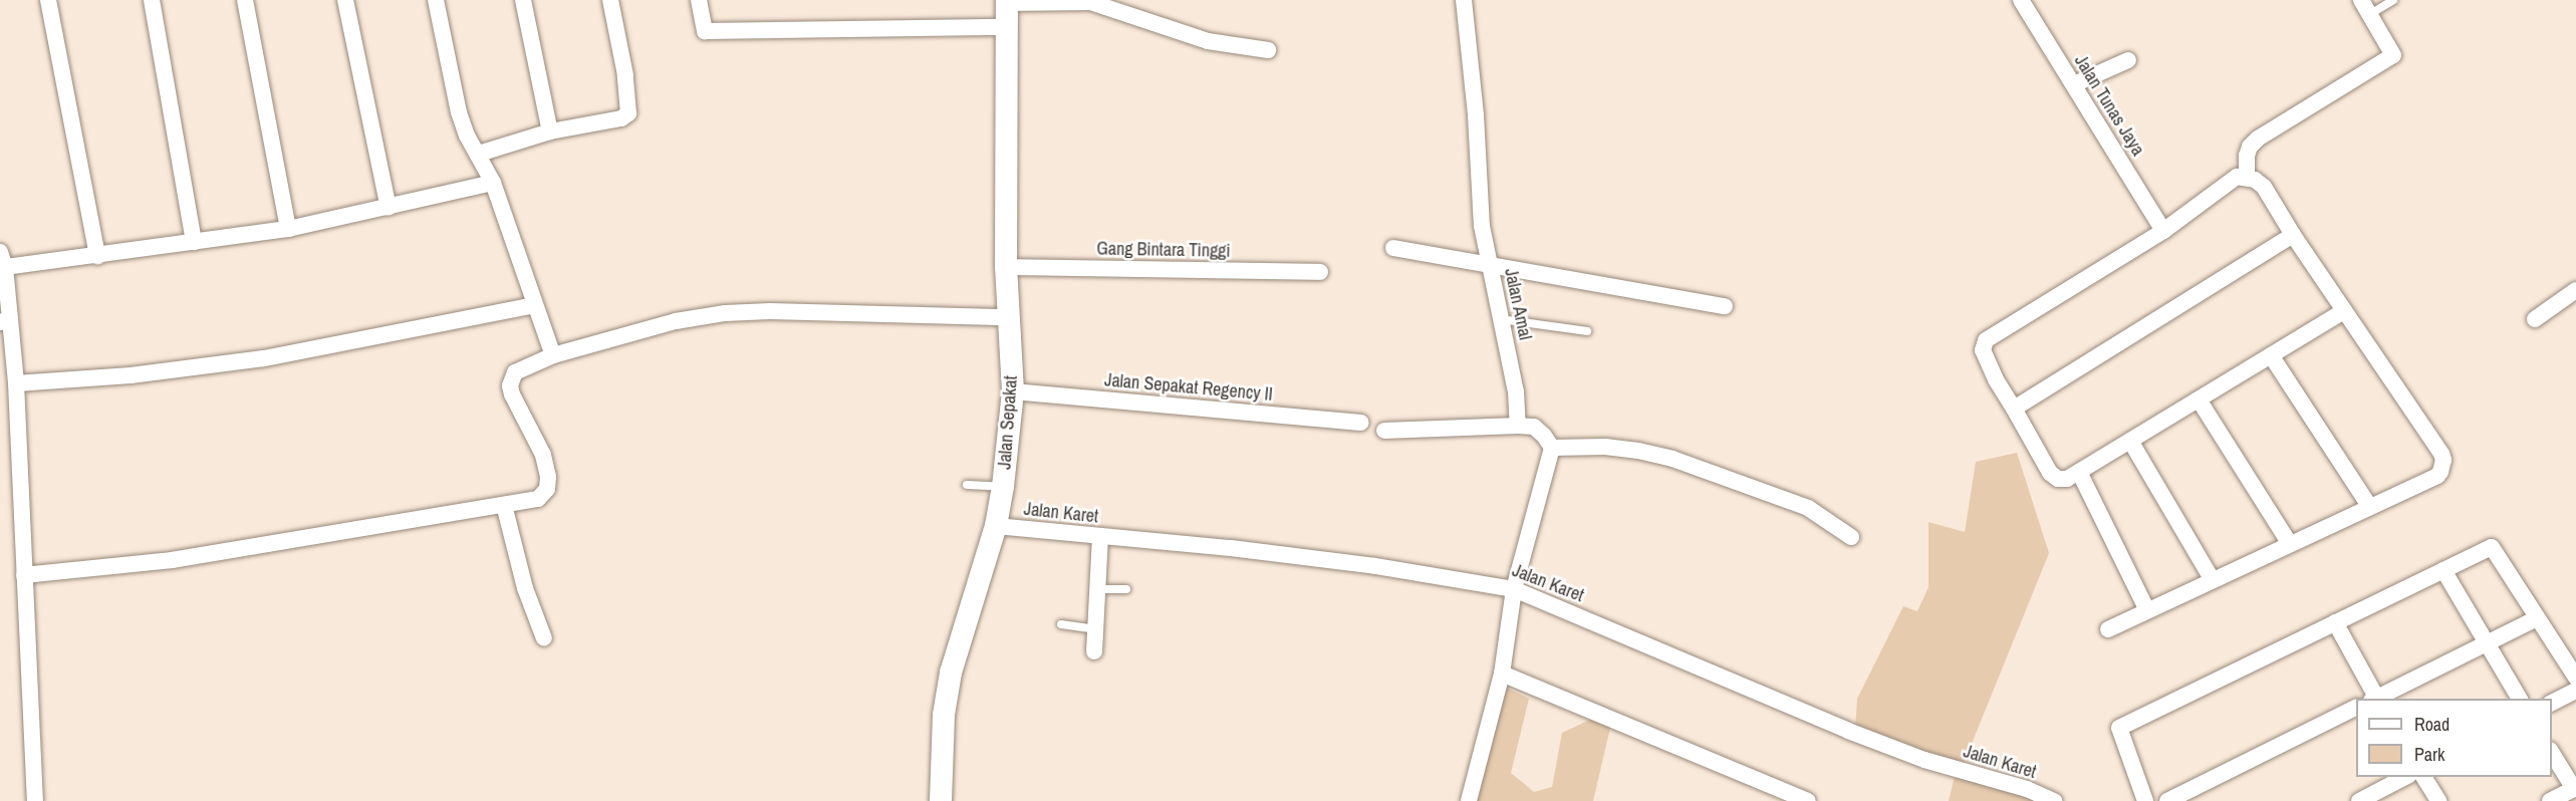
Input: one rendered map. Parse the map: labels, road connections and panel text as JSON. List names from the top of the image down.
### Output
{
  "streets": {
    "main road": ["Jalan Sepakat"],
    "street": [
      "Jalan Tunas Jaya",
      "Gang Bintara Tinggi",
      "Jalan Amal",
      "Jalan Sepakat Regency II",
      "Jalan Karet"
    ]
  },
  "crossings": [
    ["Gang Bintara Tinggi", "Jalan Sepakat"],
    ["Jalan Sepakat Regency II", "Jalan Sepakat"],
    ["Jalan Sepakat", "Jalan Karet"]
  ],
  "legend": ["Road", "Park"]
}
